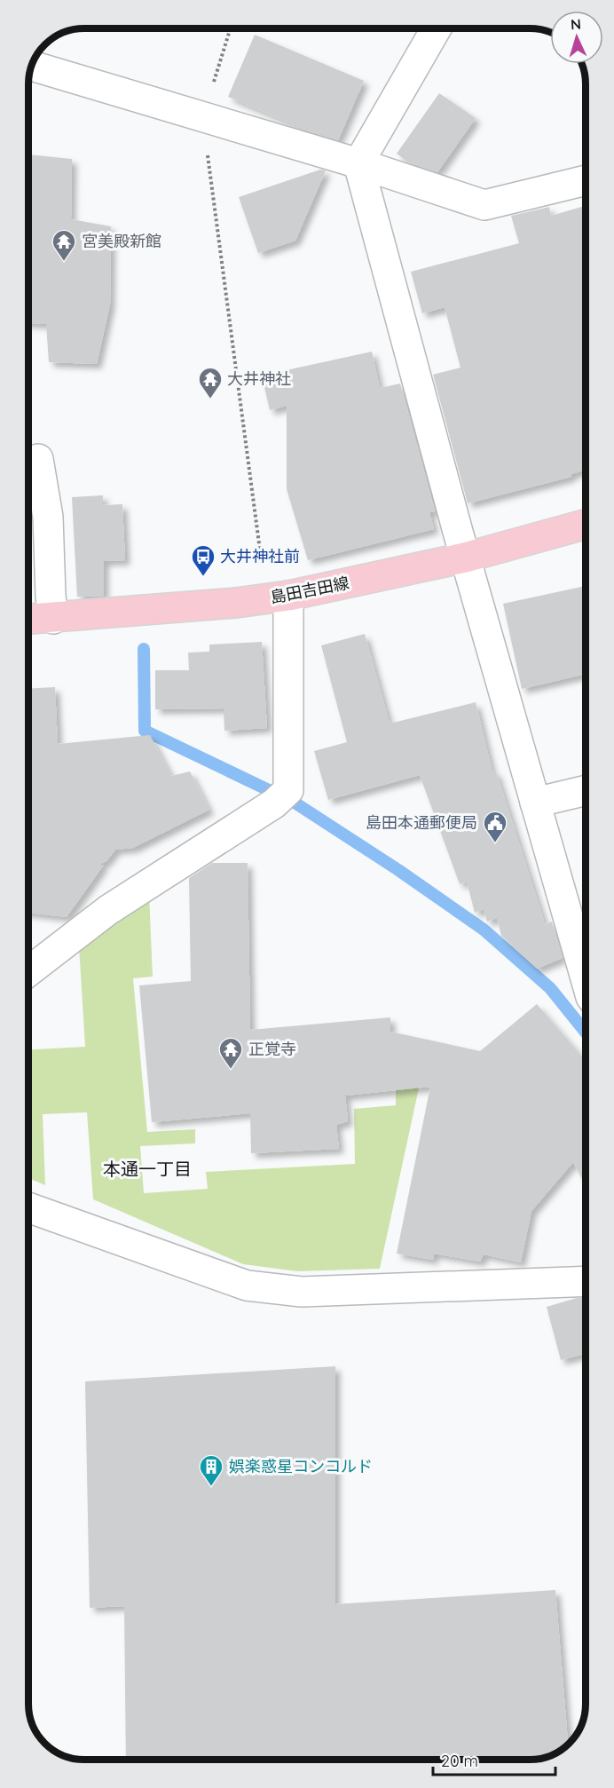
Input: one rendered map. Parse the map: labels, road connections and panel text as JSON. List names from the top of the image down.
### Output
{
  "streets": {
    "main road": ["島田吉田線"]
  },
  "districts": ["本通一丁目"],
  "places": {
    "temple": ["宮美殿新館", "大井神社", "正覚寺"],
    "bus stop": ["大井神社前"],
    "public building": ["島田本通郵便局"],
    "building": ["娯楽惑星コンコルド"]
  },
  "scale_bar": "20 m",
  "north": "top"
}
